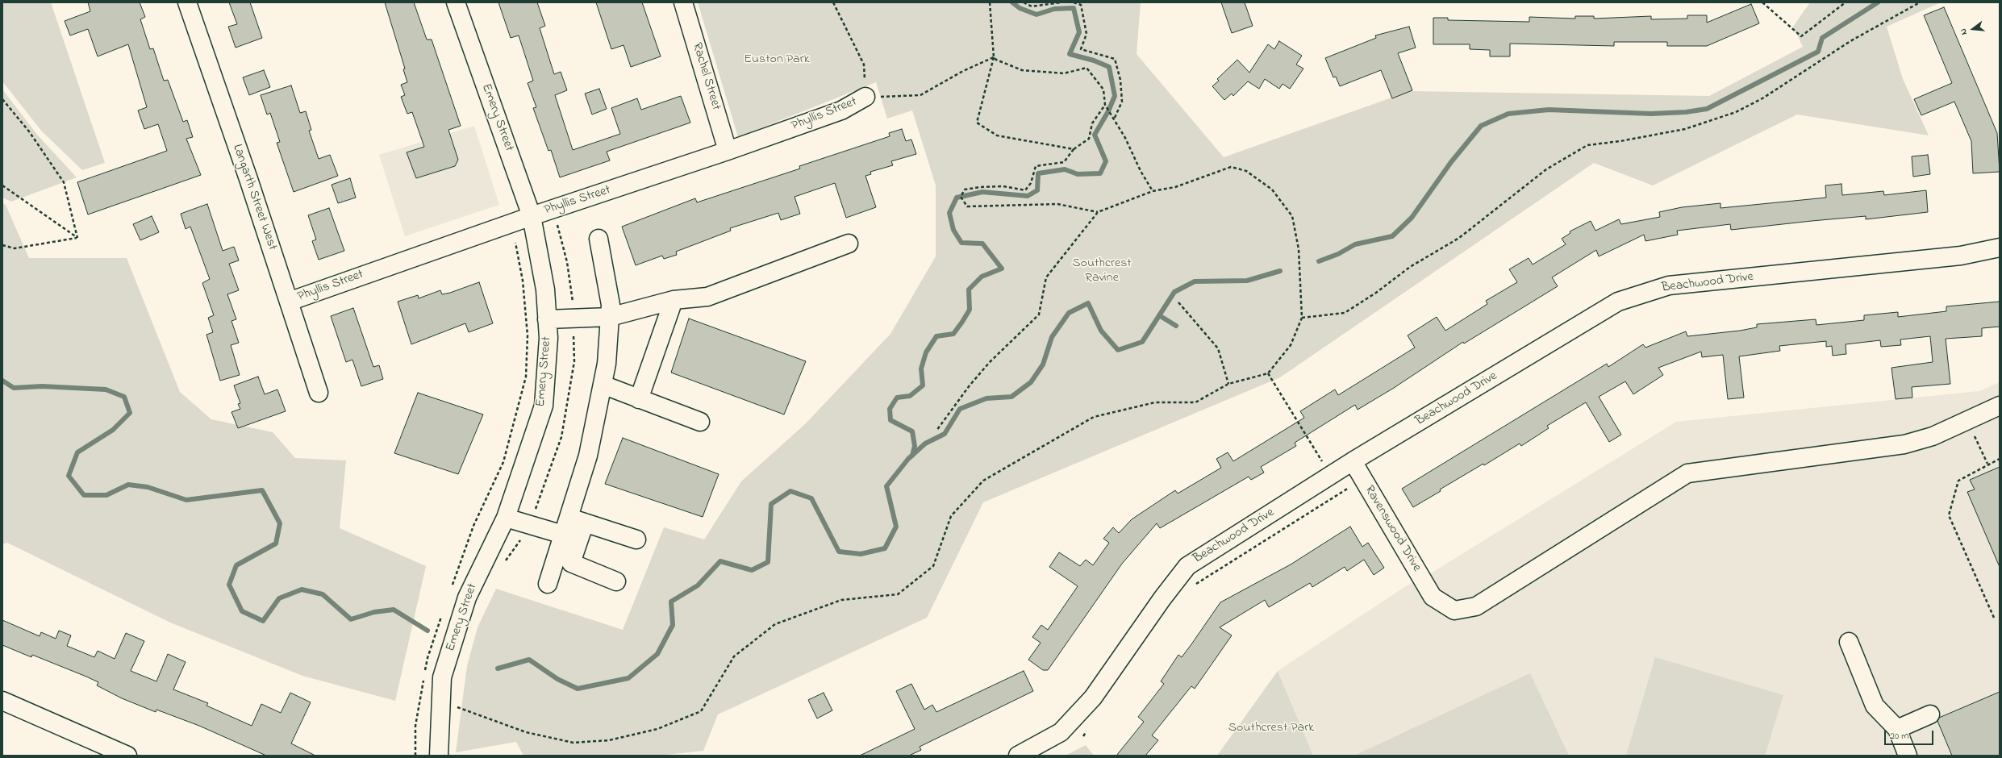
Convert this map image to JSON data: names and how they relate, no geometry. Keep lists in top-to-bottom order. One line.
{"streets":{"street":["Rachel Street","Phyllis Street","Emery Street","Langarth Street West","Beachwood Drive","Ravenswood Drive"]},"crossings":[["Rachel Street","Phyllis Street"],["Phyllis Street","Emery Street"],["Phyllis Street","Langarth Street West"],["Beachwood Drive","Ravenswood Drive"]],"parks":["Euston Park","Southcrest Ravine","Southcrest Park"],"scale_bar":"20 m","north":"left"}
